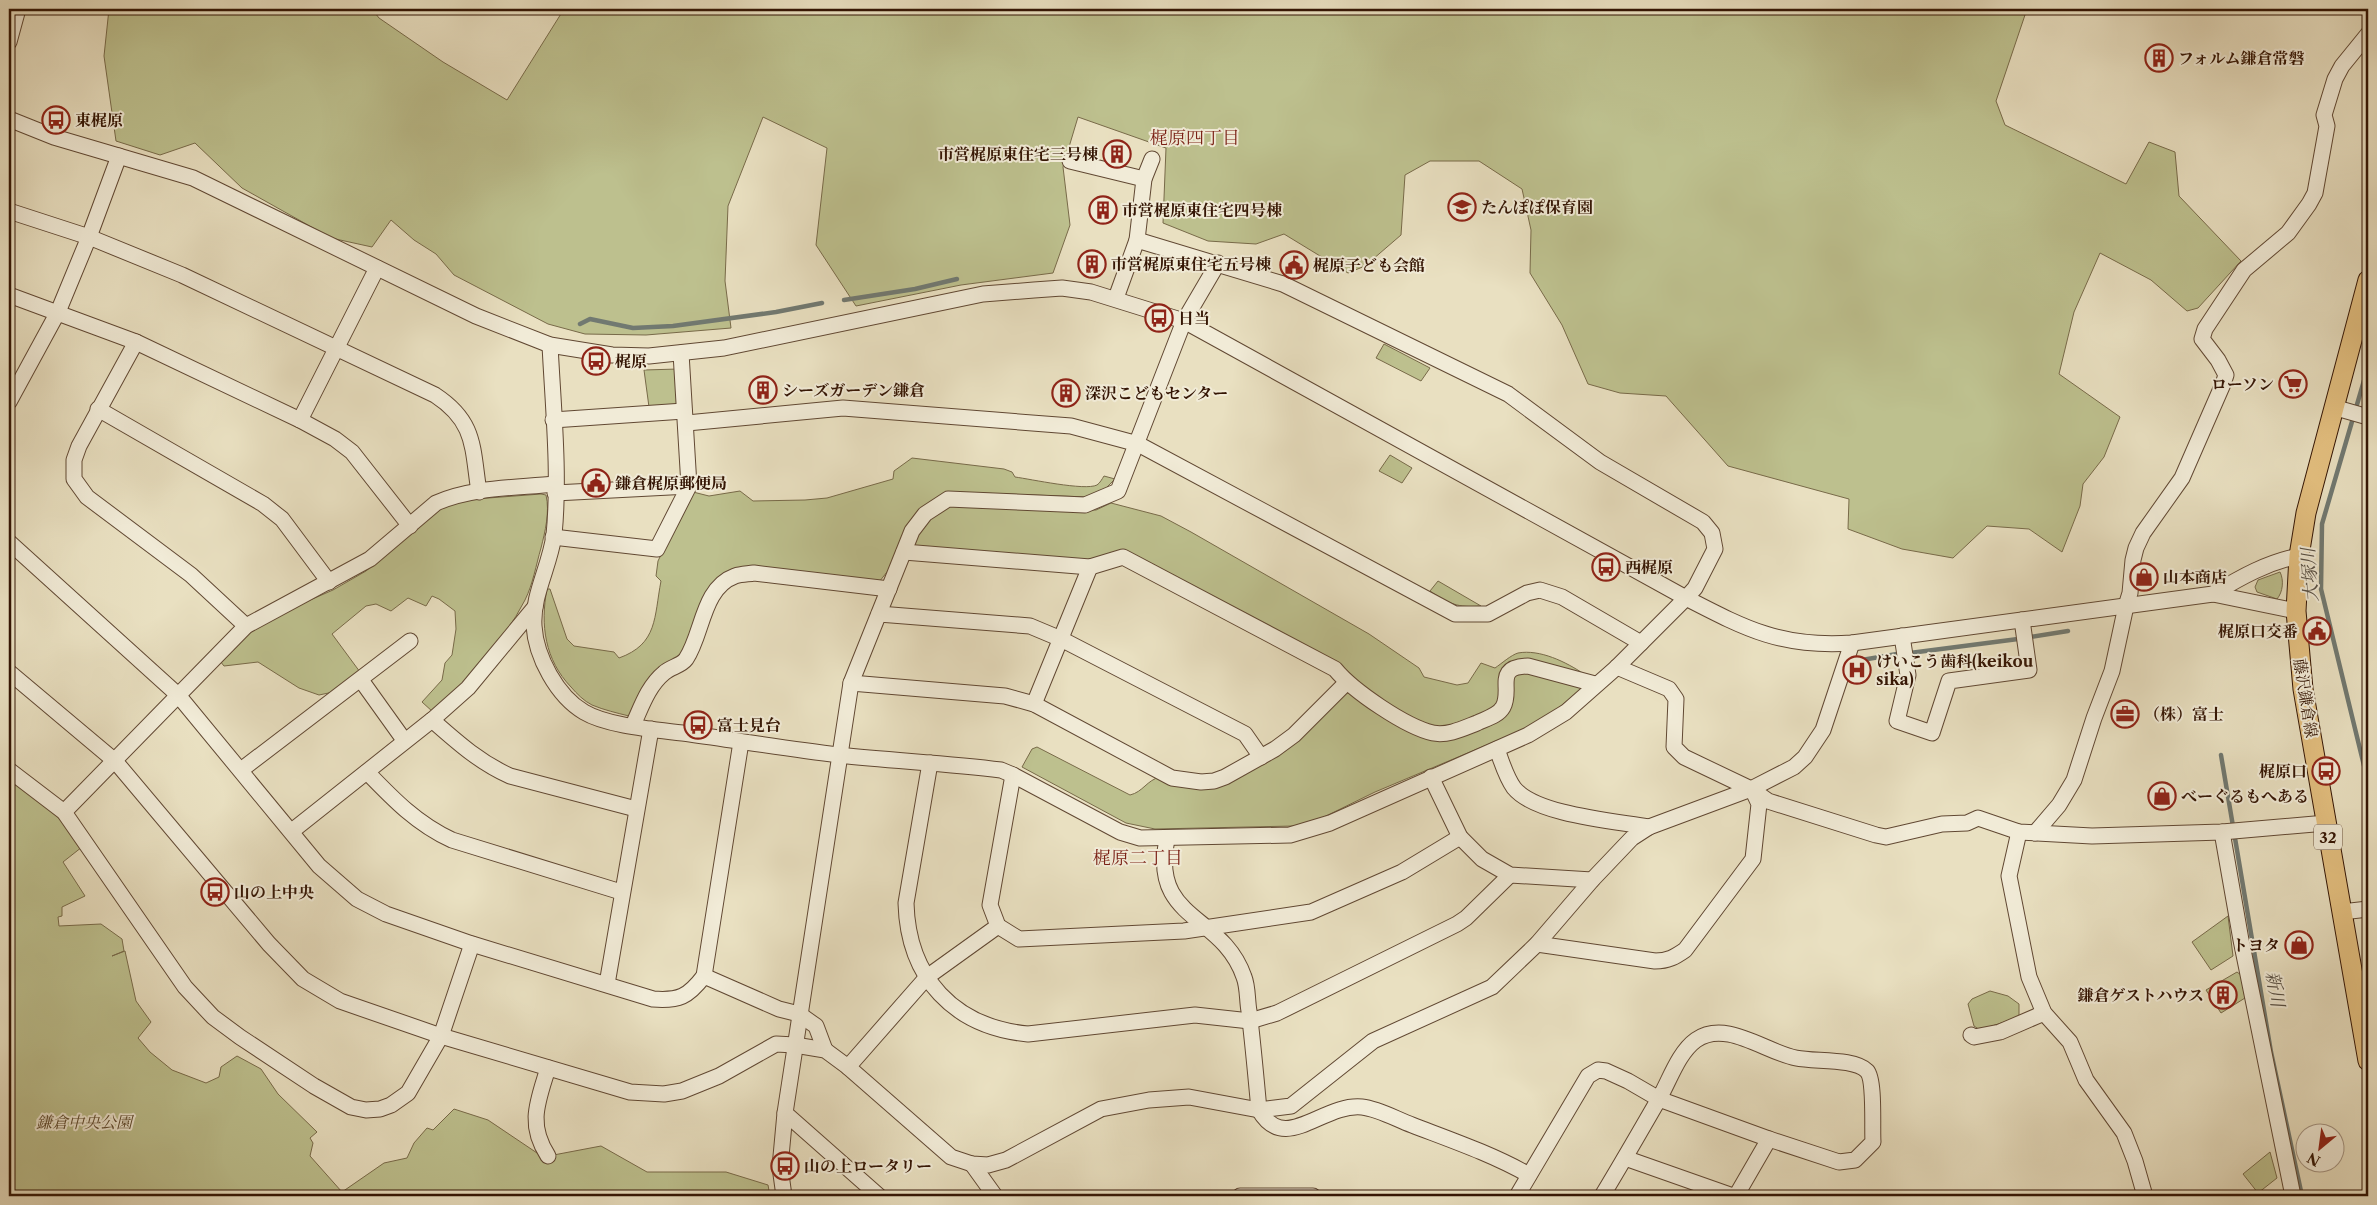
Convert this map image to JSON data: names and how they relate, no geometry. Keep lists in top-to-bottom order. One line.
{"streets":{"main road":["藤沢鎌倉線","32"]},"districts":["梶原四丁目","梶原二丁目"],"water":["大塚川","新川"],"parks":["鎌倉中央公園"],"places":{"building":["フォルム鎌倉常磐","市営梶原東住宅三号棟","市営梶原東住宅四号棟","市営梶原東住宅五号棟","シーズガーデン鎌倉","深沢こどもセンター","鎌倉ゲストハウス"],"bus stop":["東梶原","日当","梶原","西梶原","富士見台","梶原口","山の上中央","山の上ロータリー"],"school or university":["たんぽぽ保育園"],"public building":["梶原子ども会館","鎌倉梶原郵便局","梶原口交番"],"supermarket":["ローソン"],"shop":["山本商店","べーぐるもへある","トヨタ"],"hospital":["けいこう歯科(keikou sika)"],"office":["（株）富士"]},"north":"bottom left"}
